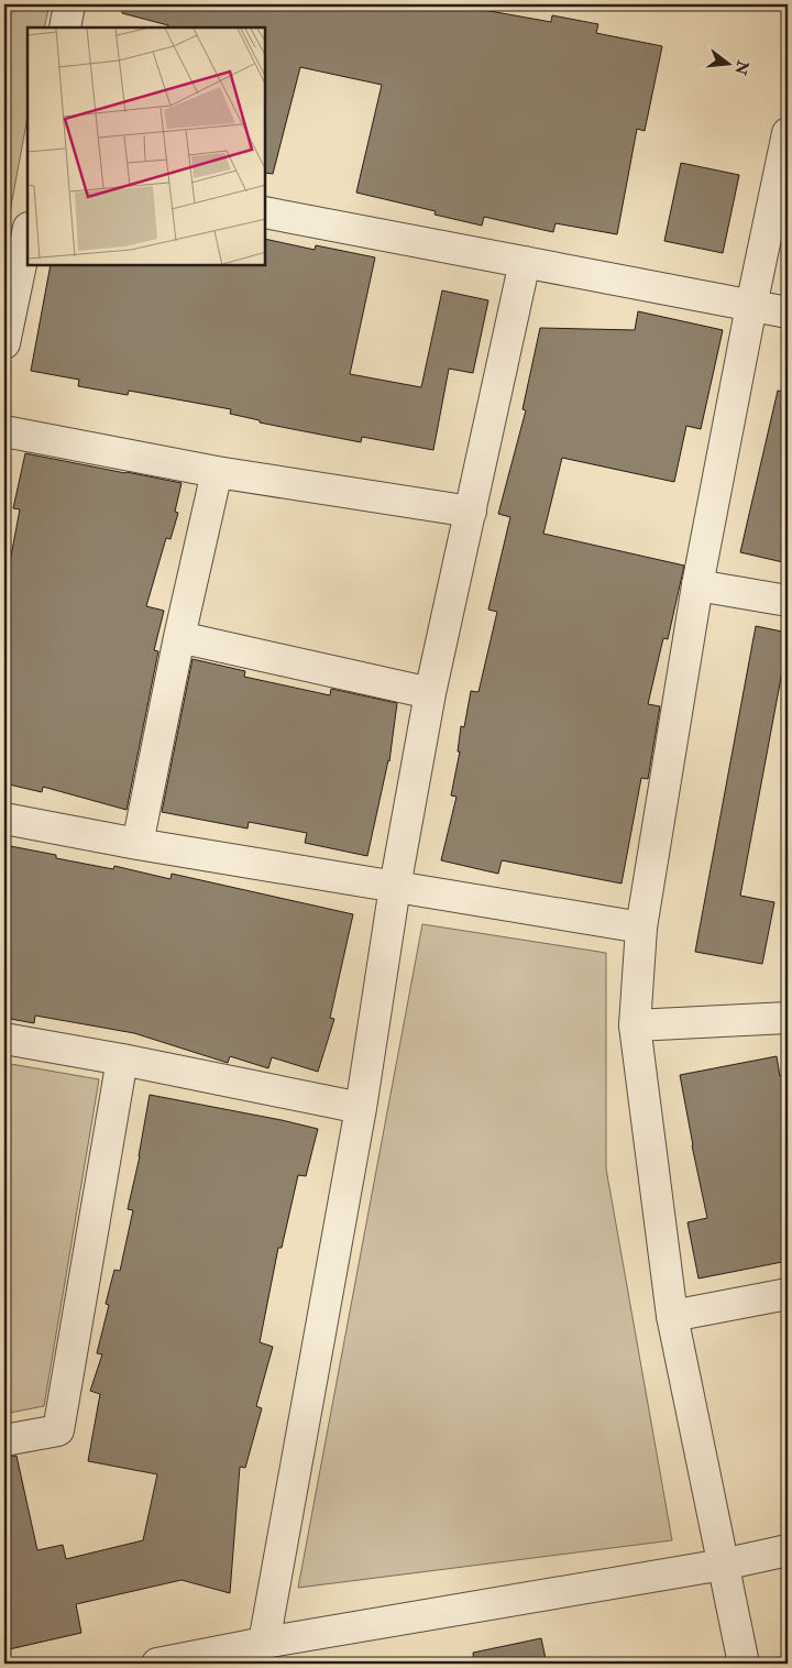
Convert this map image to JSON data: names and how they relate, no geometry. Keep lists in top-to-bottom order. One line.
{"north":"right"}
